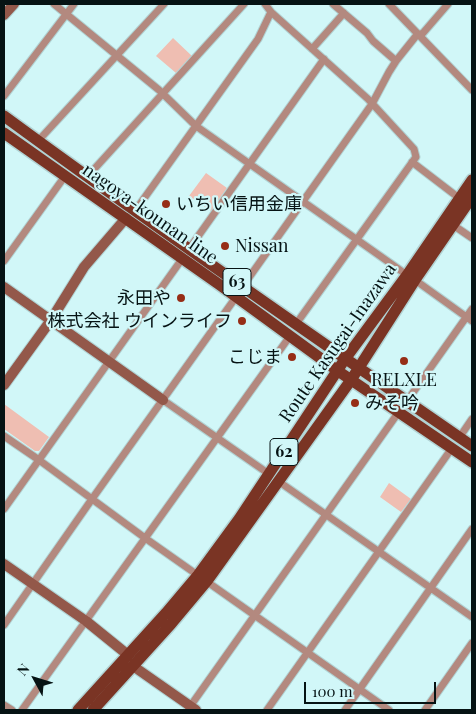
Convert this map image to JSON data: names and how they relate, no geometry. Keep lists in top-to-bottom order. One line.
{"streets":{"main road":["nagoya-kounan line","63","Route Kasugai-Inazawa","62"]},"crossings":[["nagoya-kounan line","Route Kasugai-Inazawa"]],"places":["いちい信用金庫","Nissan","永田や","株式会社 ウインライフ","こじま","RELXLE","みそ吟"],"scale_bar":"100 m","north":"top left"}
